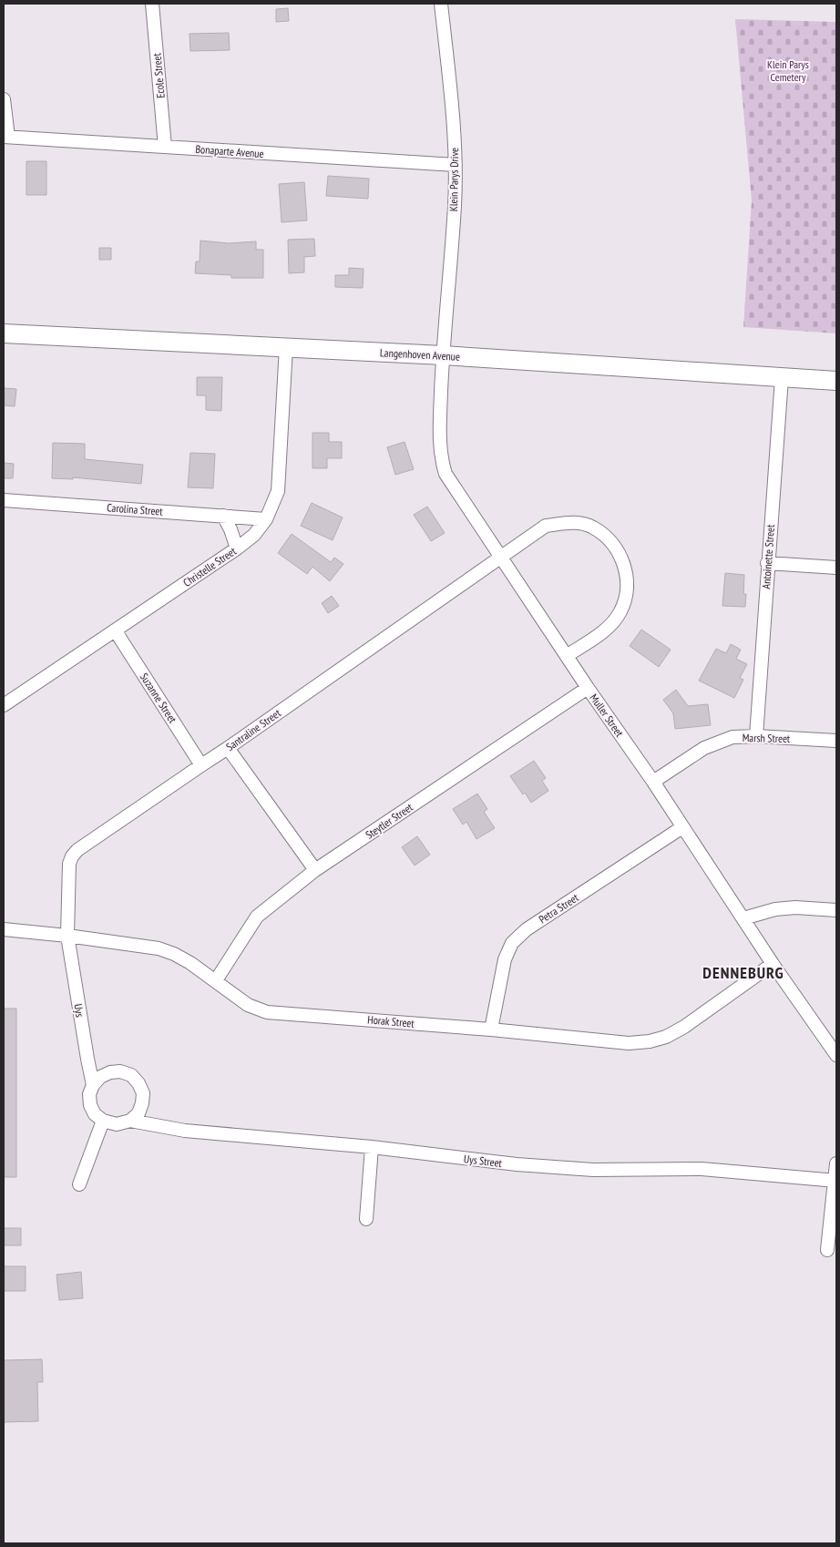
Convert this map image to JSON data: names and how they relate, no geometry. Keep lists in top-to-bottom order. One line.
{"streets":{"street":["Ecole Street","Bonaparte Avenue","Klein Parys Drive","Langenhoven Avenue","Carolina Street","Antoinette Street","Christelle Street","Suzanne Street","Muller Street","Santraline Street","Marsh Street","Steytler Street","Petra Street","Uys","Horak Street","Uys Street"]},"crossings":[["Ecole Street","Bonaparte Avenue"],["Bonaparte Avenue","Klein Parys Drive"],["Klein Parys Drive","Langenhoven Avenue"],["Klein Parys Drive","Muller Street"],["Langenhoven Avenue","Antoinette Street"],["Langenhoven Avenue","Christelle Street"],["Langenhoven Avenue","Muller Street"],["Carolina Street","Christelle Street"],["Antoinette Street","Marsh Street"],["Christelle Street","Suzanne Street"],["Suzanne Street","Santraline Street"],["Muller Street","Santraline Street"],["Muller Street","Marsh Street"],["Muller Street","Steytler Street"],["Muller Street","Petra Street"],["Muller Street","Horak Street"],["Santraline Street","Uys"],["Santraline Street","Horak Street"],["Steytler Street","Horak Street"],["Petra Street","Horak Street"],["Uys","Horak Street"],["Uys","Uys Street"]],"districts":["DENNEBURG"],"parks":["Klein Parys Cemetery"]}
